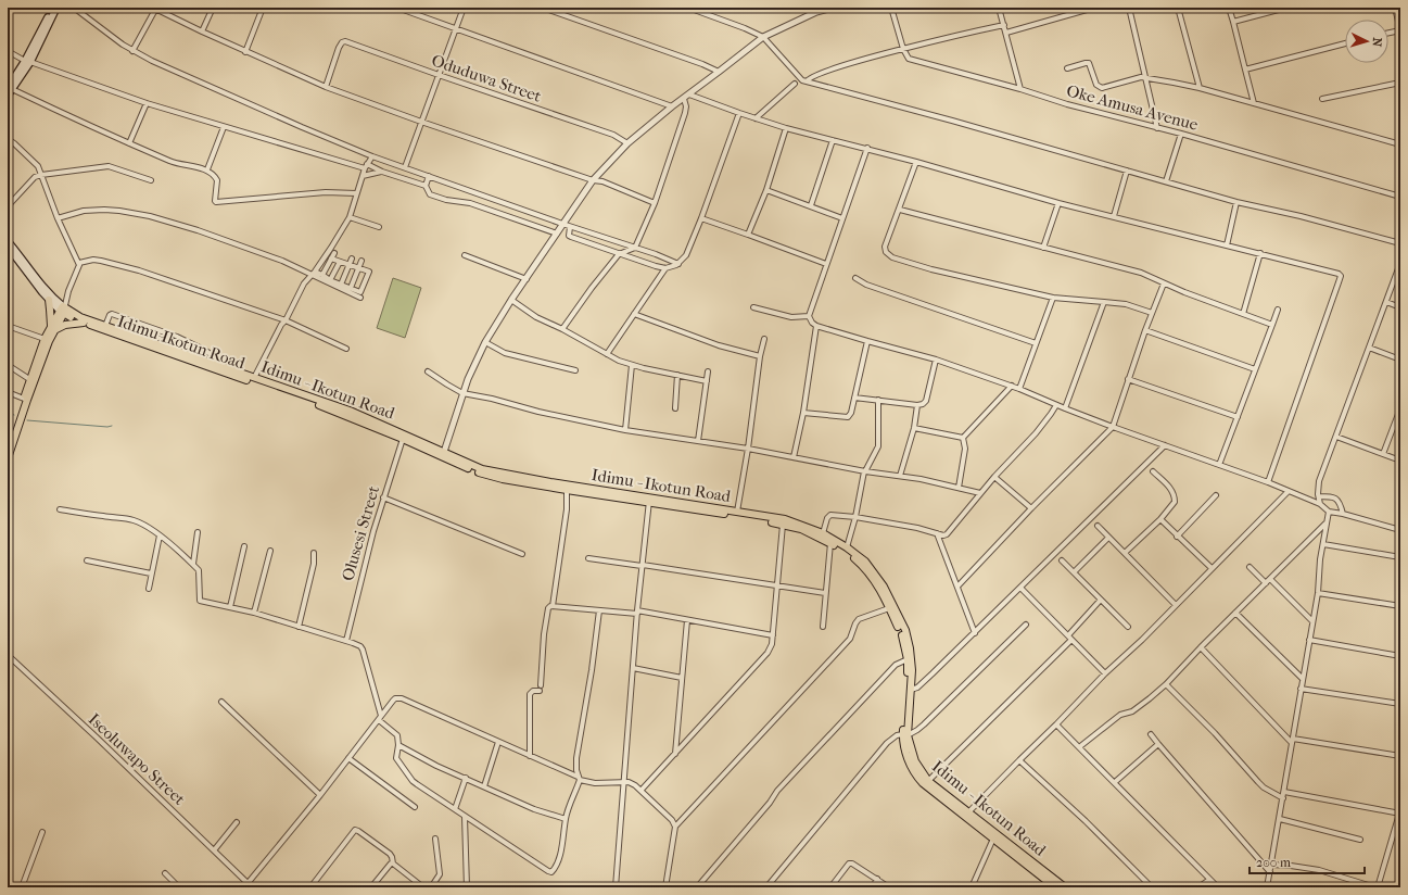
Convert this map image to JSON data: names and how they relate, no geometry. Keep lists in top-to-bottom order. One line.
{"streets":{"main road":["Idimu-Ikotun Road","Idimu - Ikotun Road"],"street":["Oduduwa Street","Oke Amusa Avenue","Olusesi Street","Iseoluwapo Street"]},"crossings":[["Idimu-Ikotun Road","Idimu - Ikotun Road"],["Idimu-Ikotun Road","Olusesi Street"],["Idimu - Ikotun Road","Olusesi Street"]],"scale_bar":"200 m","north":"right"}
